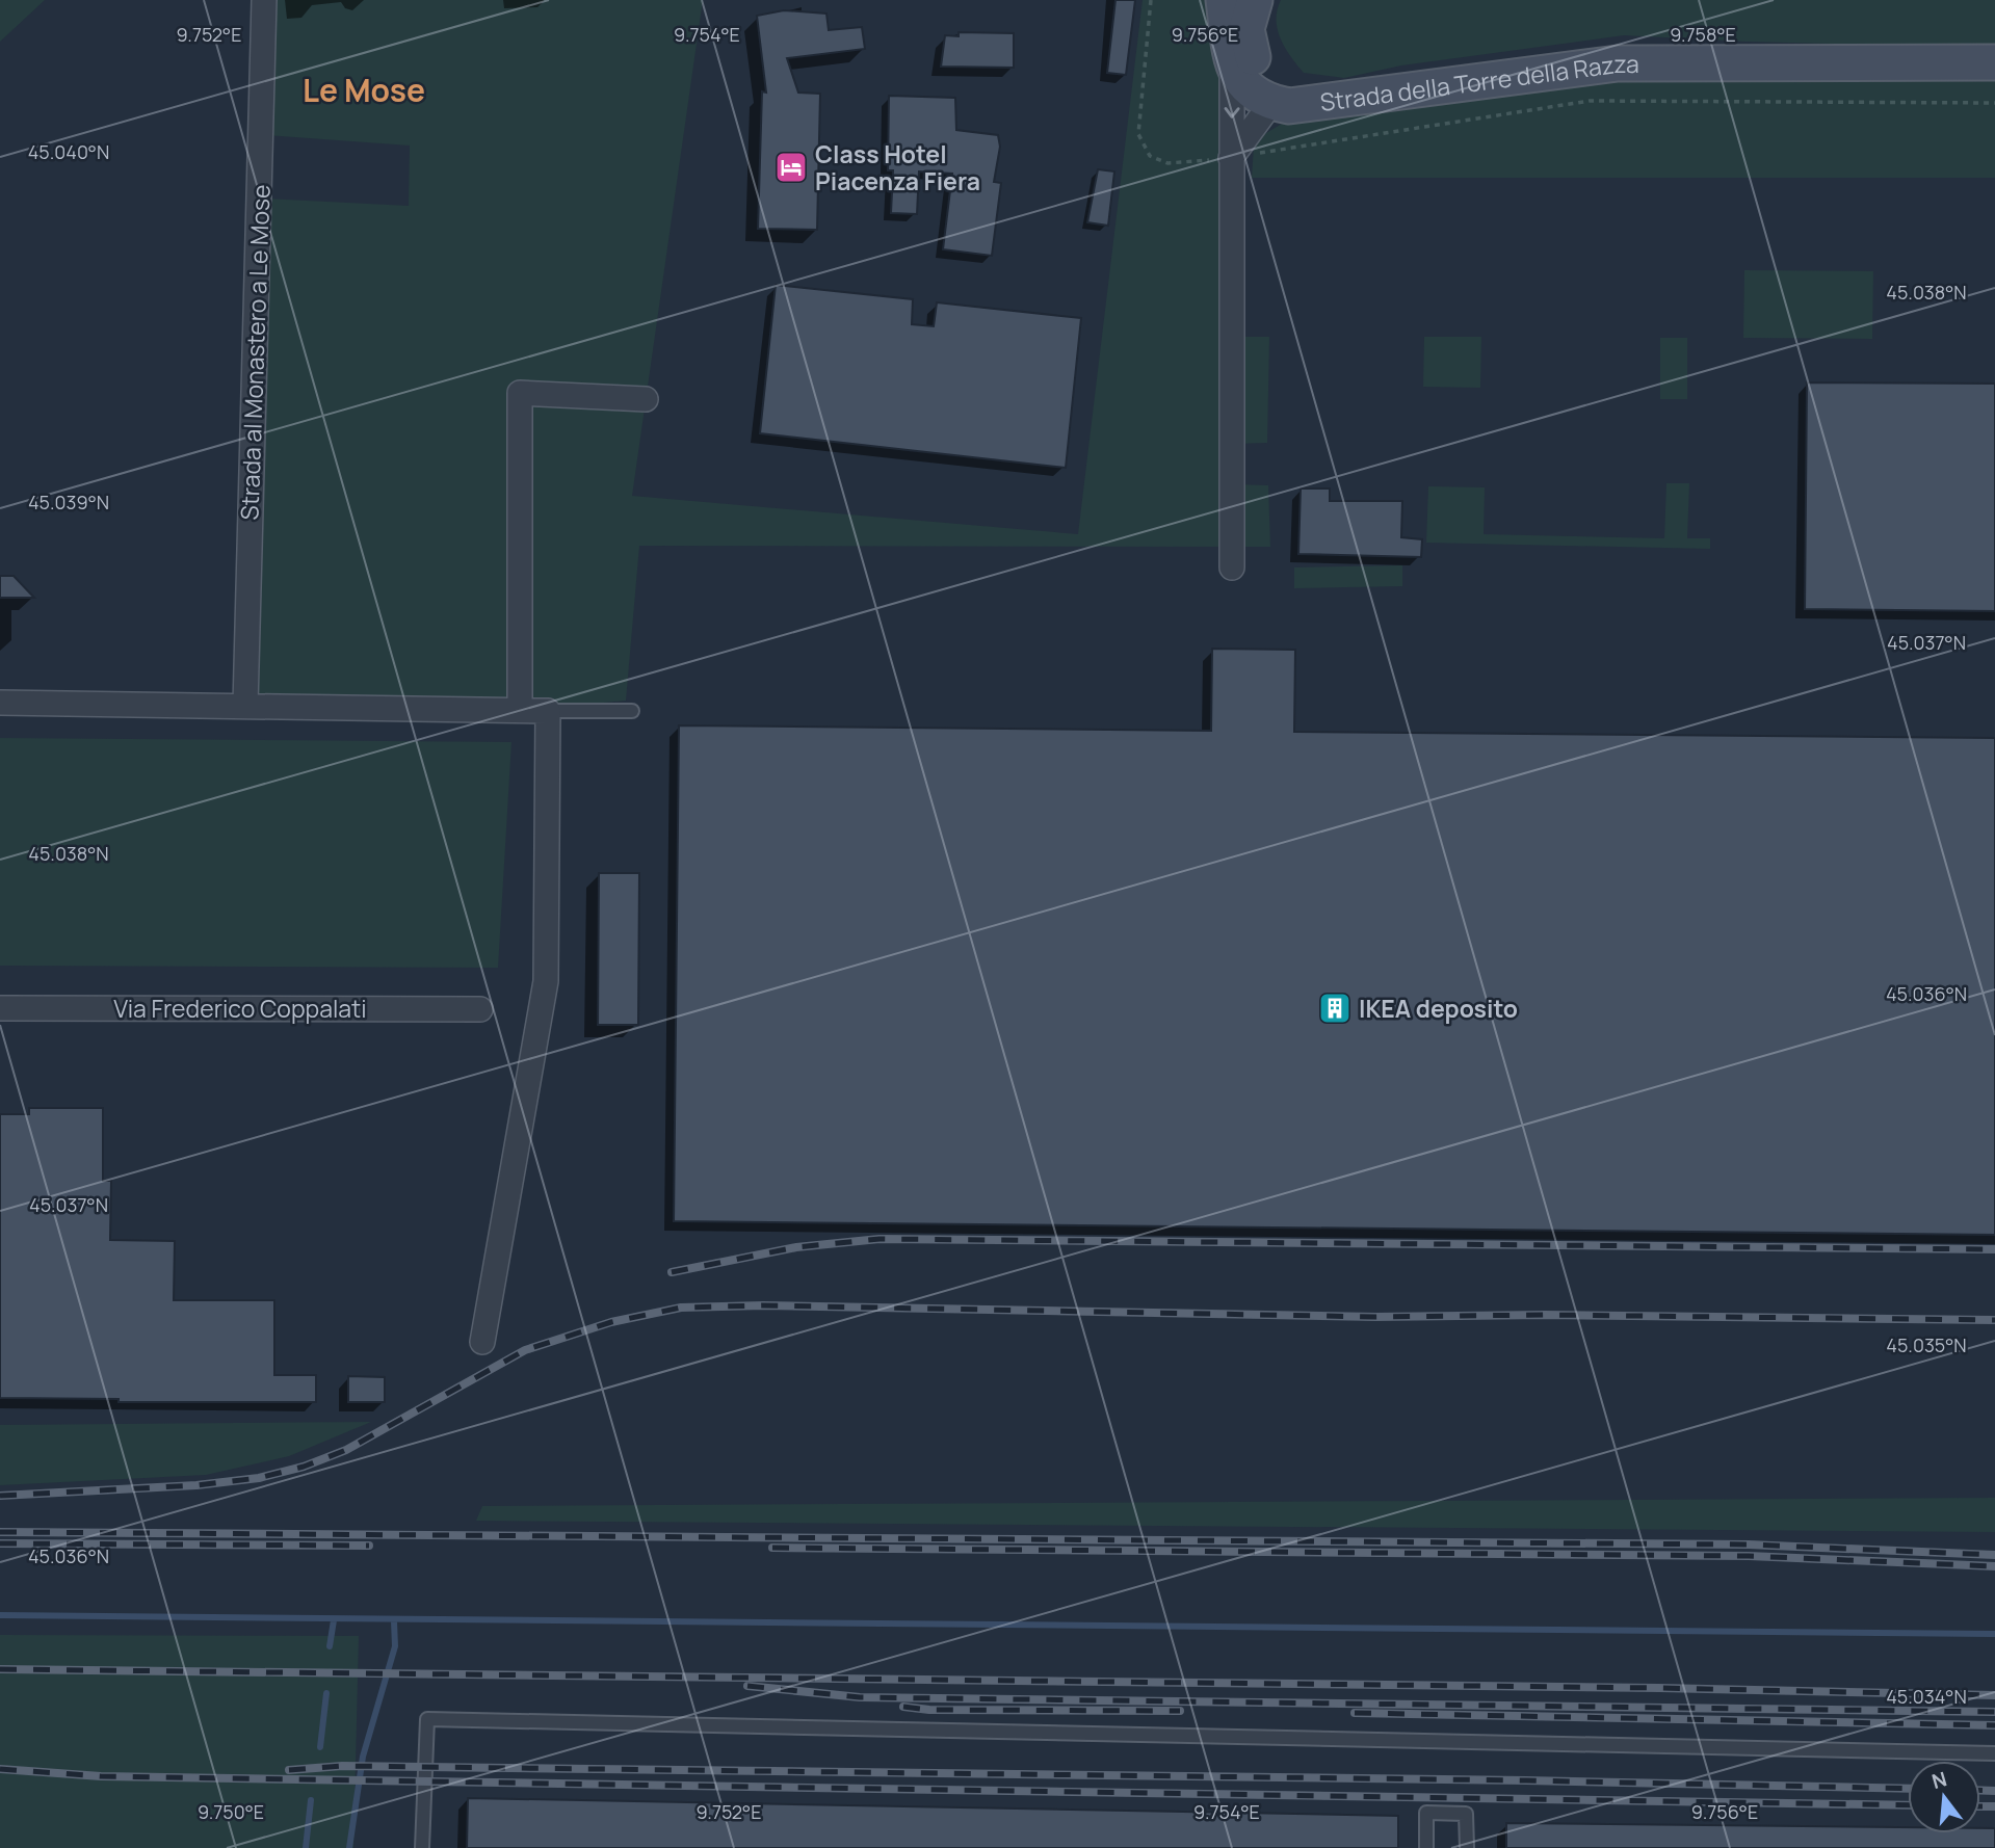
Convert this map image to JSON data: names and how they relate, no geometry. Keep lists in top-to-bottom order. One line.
{"streets":{"street":["Strada della Torre della Razza","Strada al Monastero a Le Mose","Via Frederico Coppalati"]},"districts":["Le Mose"],"places":{"hotel":["Class Hotel Piacenza Fiera"],"building":["IKEA deposito"]},"north":"top","coordinates":["9.752°E","9.754°E","9.756°E","9.758°E","45.040°N","45.038°N","45.039°N","45.037°N","45.036°N","45.035°N","45.034°N","9.750°E"]}
